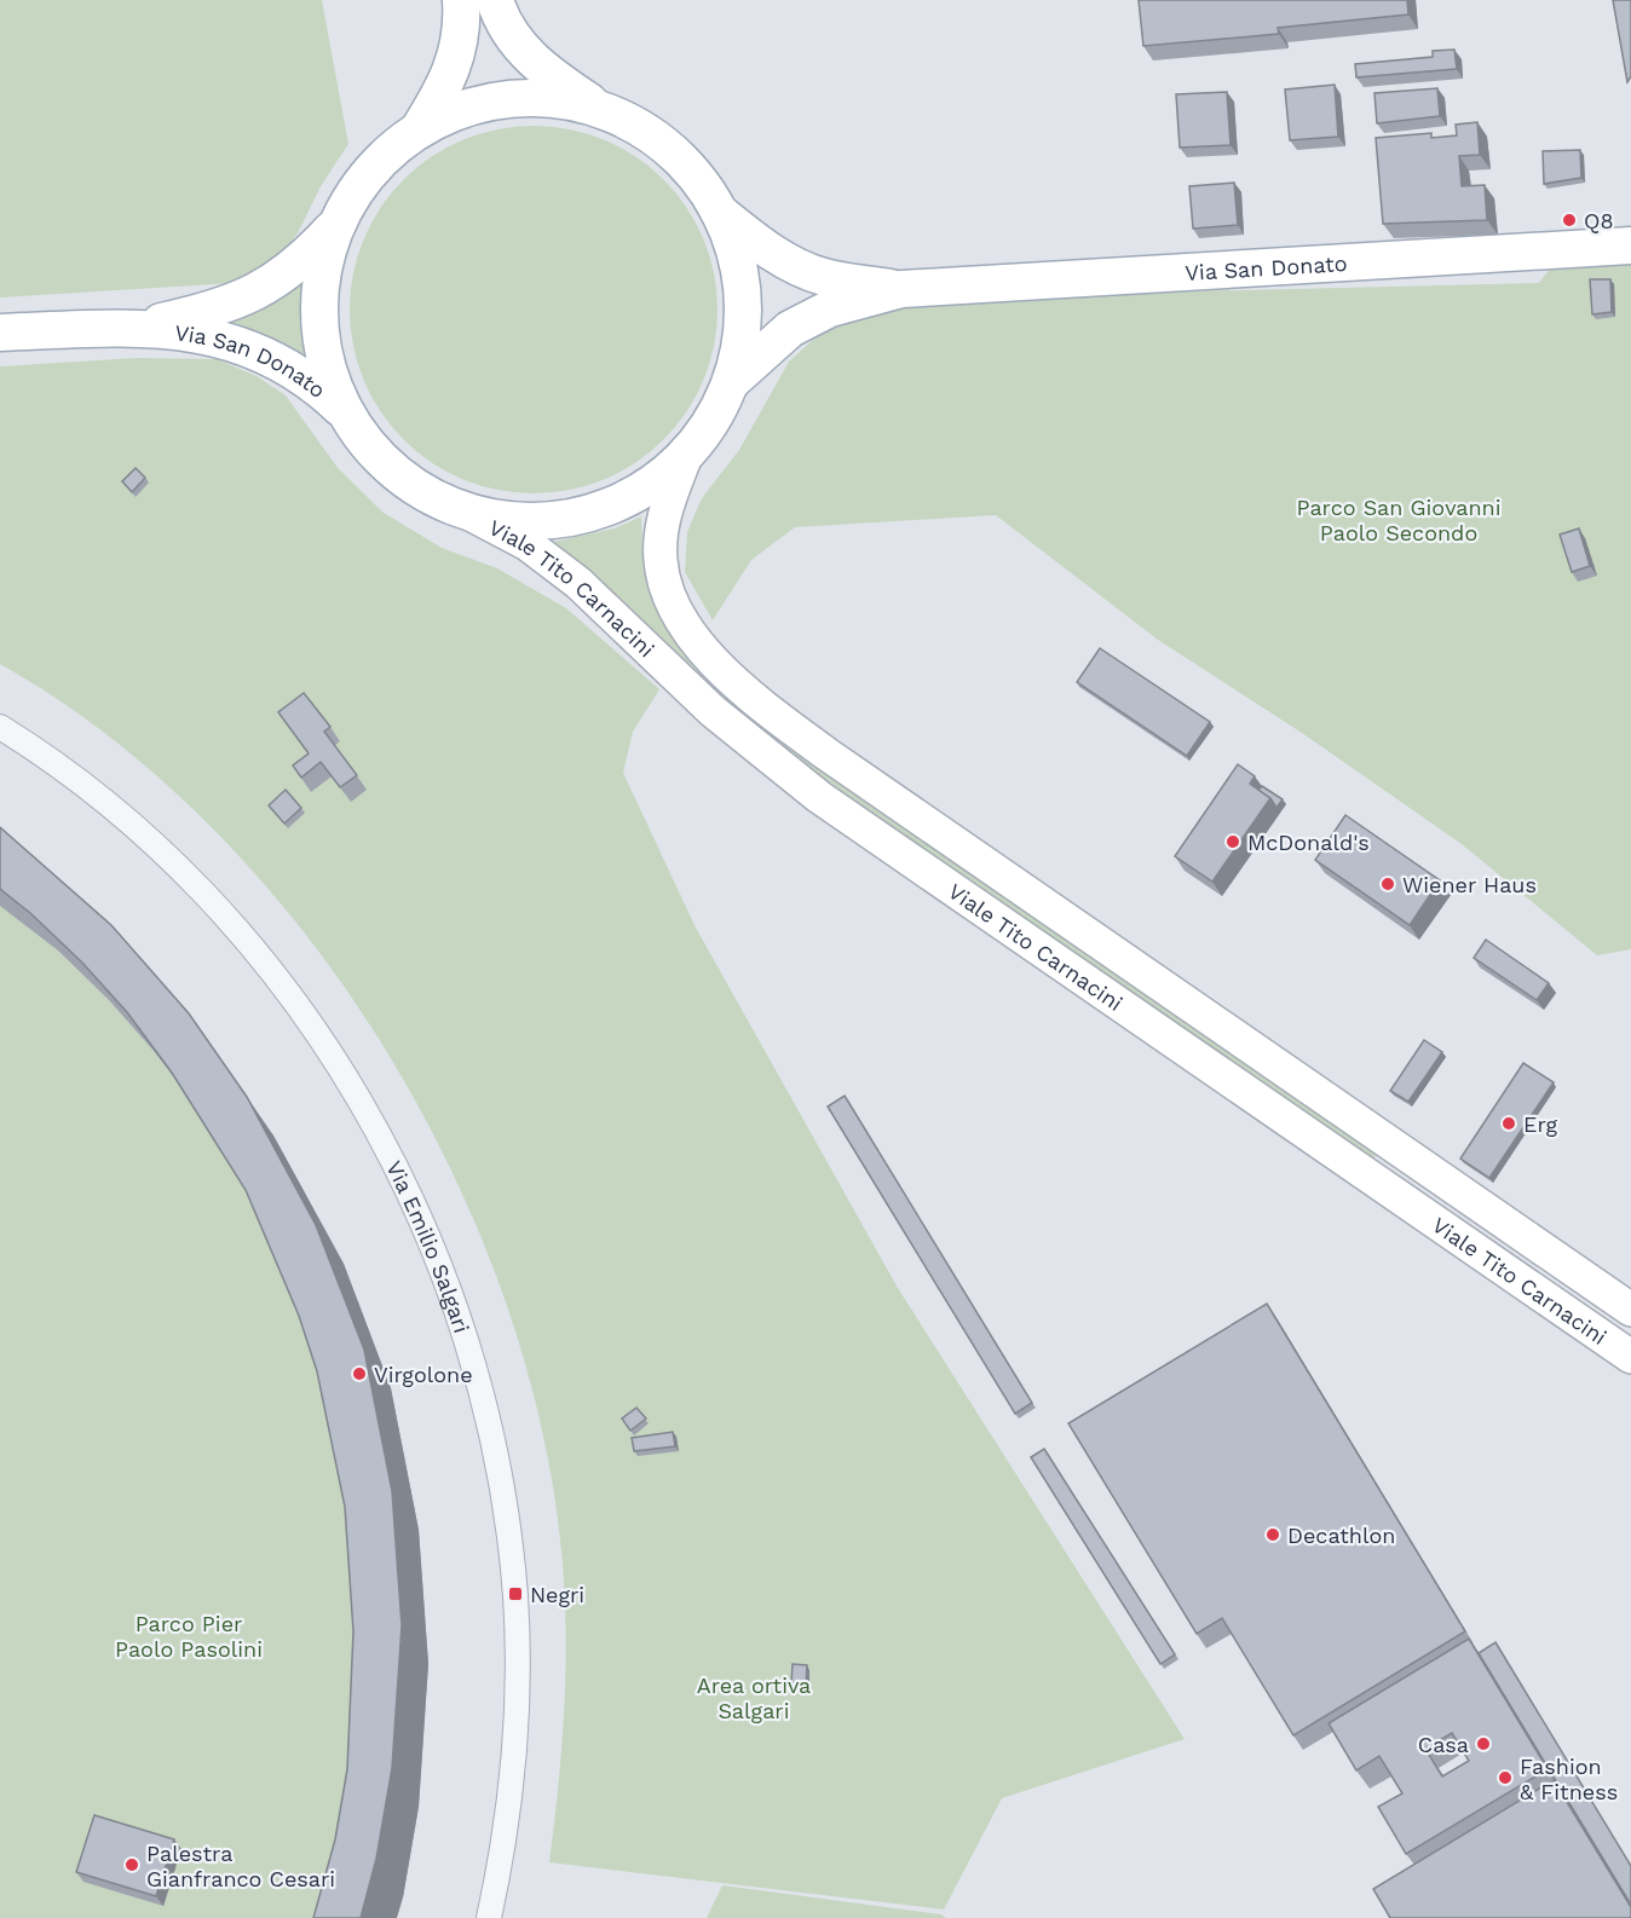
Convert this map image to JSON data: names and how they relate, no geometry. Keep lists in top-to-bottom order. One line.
{"streets":{"main road":["Via San Donato","Viale Tito Carnacini"],"street":["Via Emilio Salgari"]},"parks":["Parco San Giovanni Paolo Secondo","Parco Pier Paolo Pasolini","Area ortiva Salgari"],"places":{"other":["Q8","McDonald's","Wiener Haus","Erg","Virgolone","Decathlon","Casa","Fashion & Fitness","Palestra Gianfranco Cesari"],"transit":["Negri"]}}
